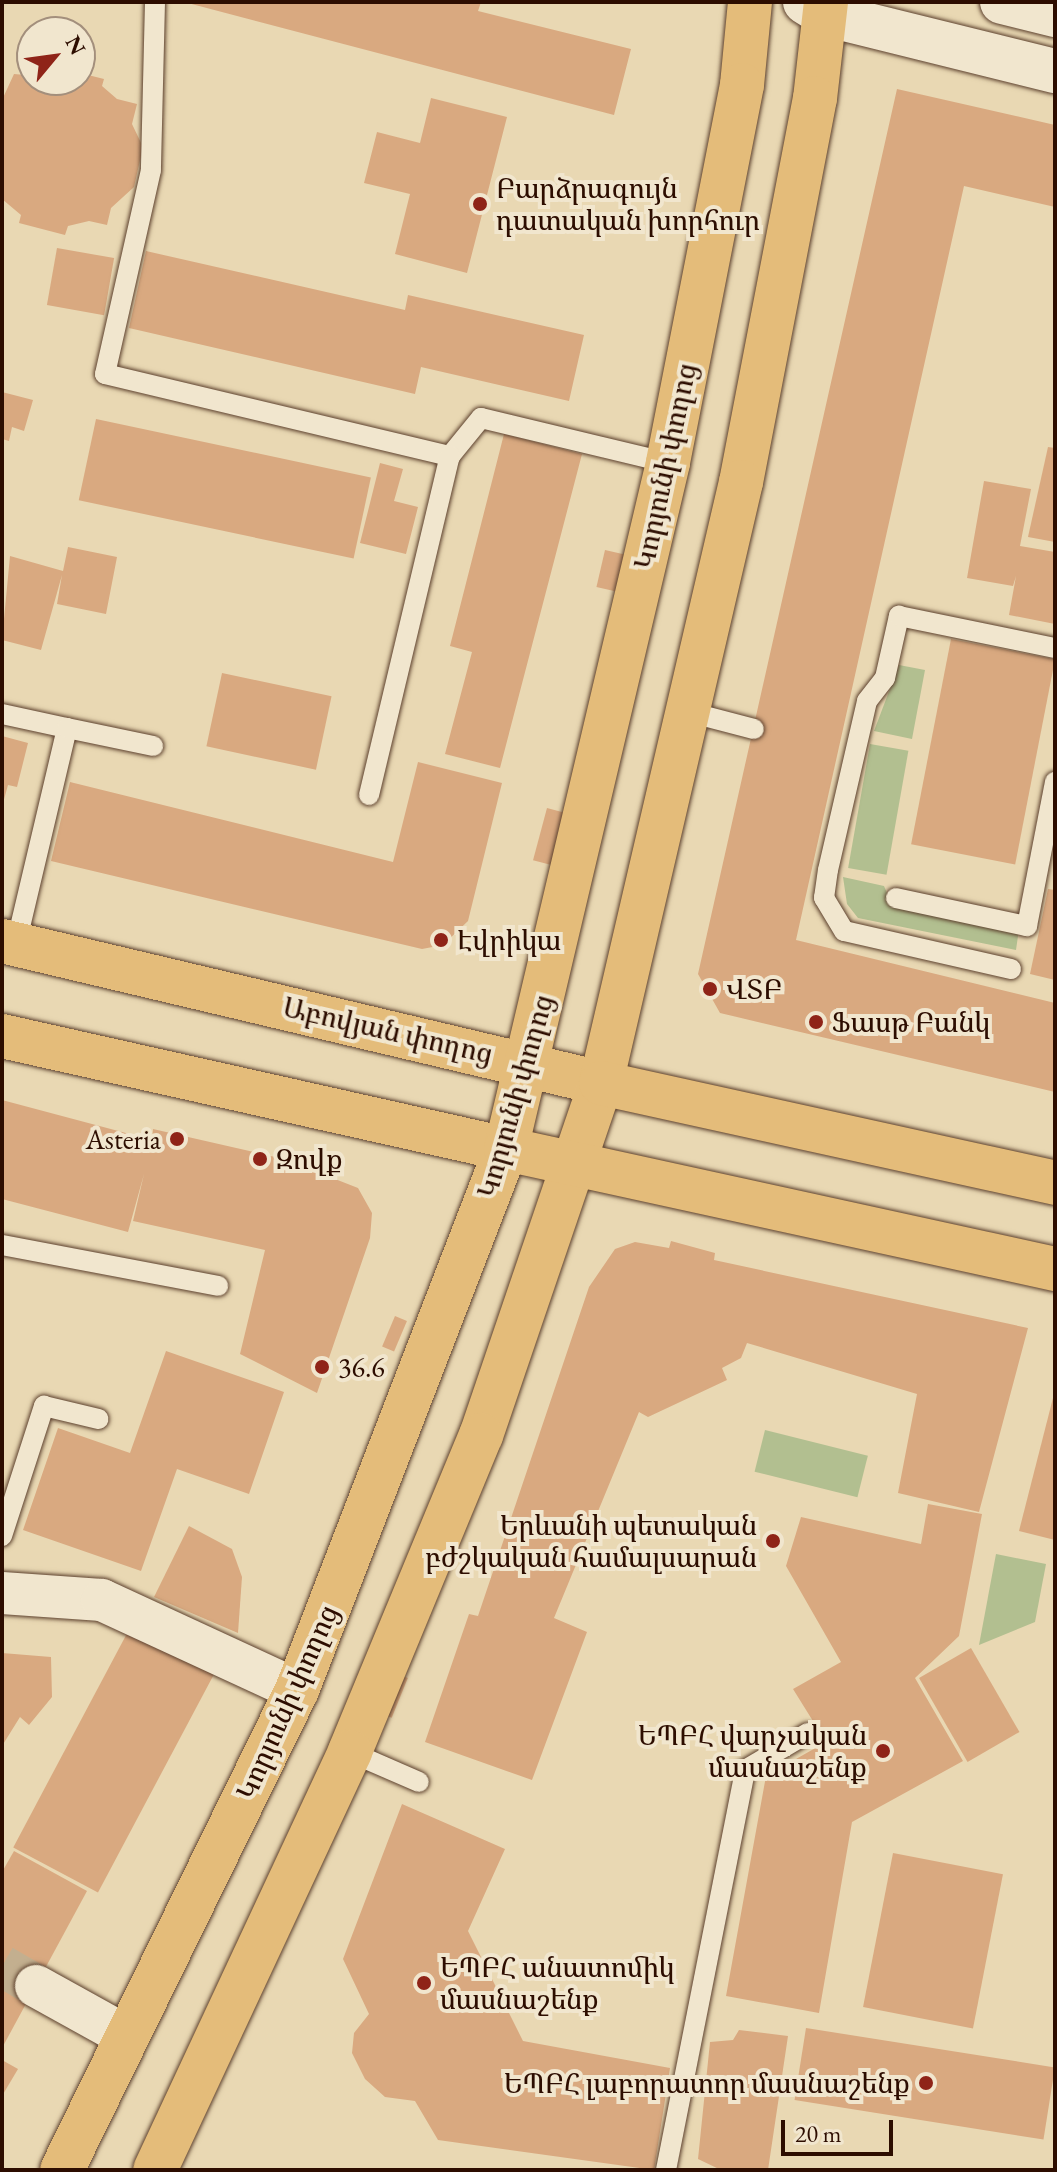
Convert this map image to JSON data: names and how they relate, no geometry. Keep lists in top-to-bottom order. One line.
{"streets":{"main road":["Կորյունի փողոց","Աբովյան փողոց"]},"crossings":[["Կորյունի փողոց","Աբովյան փողոց"]],"places":["Բարձրագույն դատական խորհուր","Էվրիկա","ՎՏԲ","Ֆասթ Բանկ","Asteria","Զովք","36.6","Երևանի պետական բժշկական համալսարան","ԵՊԲՀ վարչական մասնաշենք","ԵՊԲՀ անատոմիկ մասնաշենք","ԵՊԲՀ լաբորատոր մասնաշենք"],"scale_bar":"20 m","north":"top right"}
